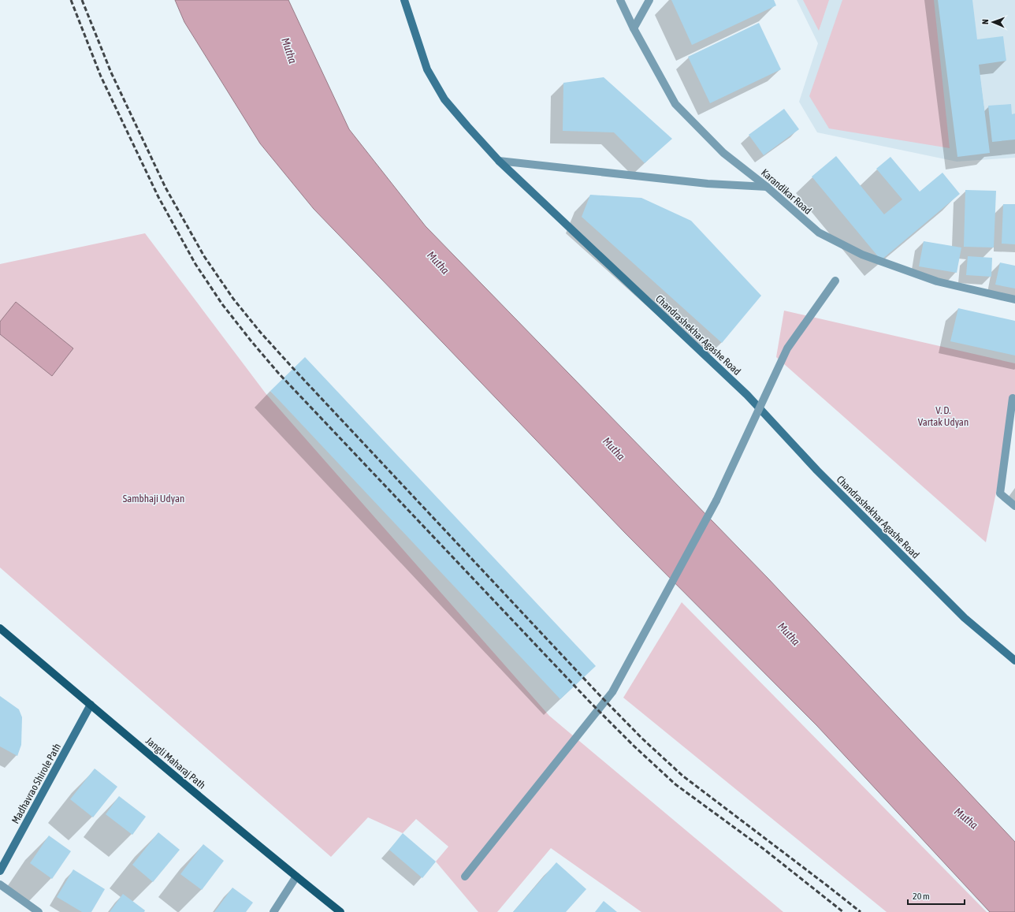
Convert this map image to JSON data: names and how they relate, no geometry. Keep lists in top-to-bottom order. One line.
{"streets":{"main road":["Jangli Maharaj Path"],"street":["Karandikar Road","Chandrashekhar Agashe Road","Madhavrao Shirole Path"]},"crossings":[["Jangli Maharaj Path","Madhavrao Shirole Path"]],"water":["Mutha"],"parks":["V. D. Vartak Udyan","Sambhaji Udyan"],"scale_bar":"20 m","north":"left"}
